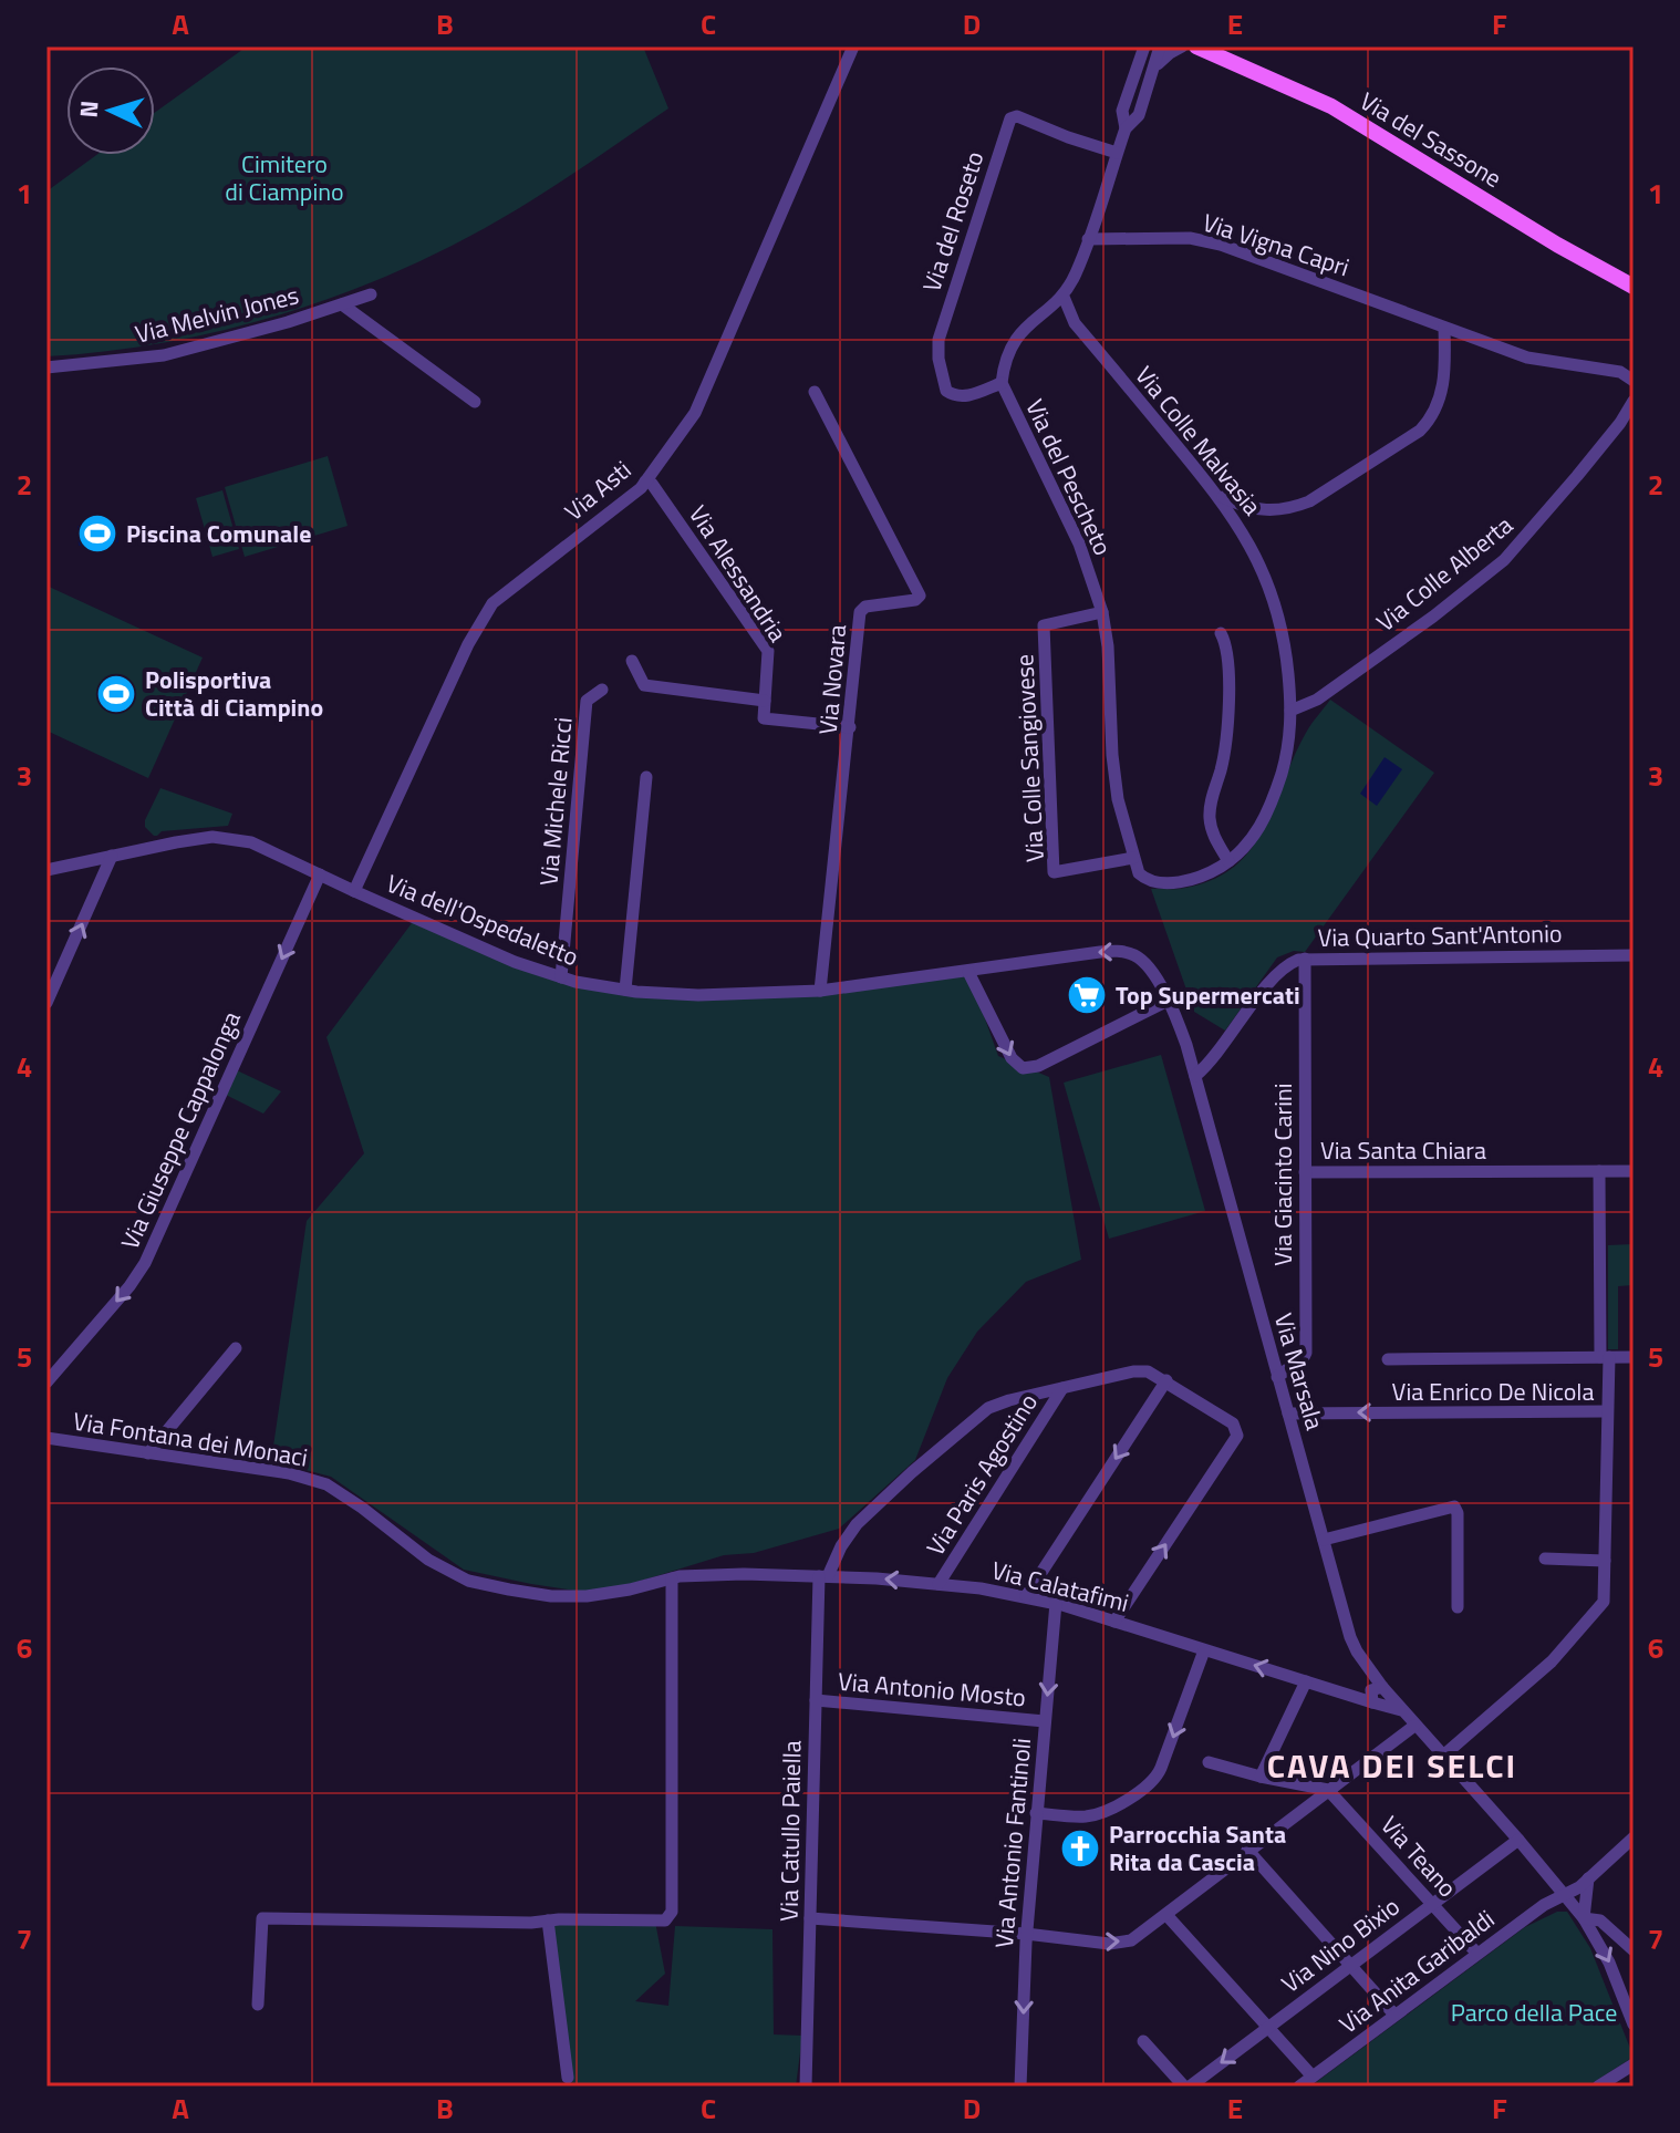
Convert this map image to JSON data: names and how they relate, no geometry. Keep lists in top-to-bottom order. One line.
{"streets":{"main road":["Via del Sassone"],"street":["Via del Roseto","Via Vigna Capri","Via Melvin Jones","Via Colle Malvasia","Via del Pescheto","Via Asti","Via Alessandria","Via Colle Alberta","Via Novara","Via Colle Sangiovese","Via Michele Ricci","Via dell'Ospedaletto","Via Quarto Sant'Antonio","Via Giuseppe Cappalonga","Via Santa Chiara","Via Giacinto Carini","Via Marsala","Via Enrico De Nicola","Via Fontana dei Monaci","Via Paris Agostino","Via Calatafimi","Via Antonio Mosto","Via Catullo Paiella","Via Antonio Fantinoli","Via Teano","Via Nino Bixio","Via Anita Garibaldi"]},"crossings":[["Via del Roseto","Via del Pescheto"],["Via Colle Malvasia","Via del Pescheto"],["Via Colle Malvasia","Via Colle Alberta"],["Via Colle Malvasia","Via Colle Sangiovese"],["Via del Pescheto","Via Colle Sangiovese"],["Via Asti","Via Alessandria"],["Via Asti","Via dell'Ospedaletto"],["Via Novara","Via dell'Ospedaletto"],["Via Michele Ricci","Via dell'Ospedaletto"],["Via dell'Ospedaletto","Via Quarto Sant'Antonio"],["Via dell'Ospedaletto","Via Giuseppe Cappalonga"],["Via dell'Ospedaletto","Via Marsala"],["Via Quarto Sant'Antonio","Via Giacinto Carini"],["Via Quarto Sant'Antonio","Via Marsala"],["Via Santa Chiara","Via Giacinto Carini"],["Via Giacinto Carini","Via Marsala"],["Via Marsala","Via Enrico De Nicola"],["Via Marsala","Via Calatafimi"],["Via Fontana dei Monaci","Via Calatafimi"],["Via Paris Agostino","Via Calatafimi"],["Via Paris Agostino","Via Catullo Paiella"],["Via Calatafimi","Via Catullo Paiella"],["Via Calatafimi","Via Antonio Fantinoli"],["Via Antonio Mosto","Via Catullo Paiella"],["Via Antonio Mosto","Via Antonio Fantinoli"],["Via Teano","Via Nino Bixio"],["Via Teano","Via Anita Garibaldi"]],"one_way":["Via Giuseppe Cappalonga","Via Antonio Fantinoli"],"districts":["CAVA DEI SELCI"],"parks":["Cimitero di Ciampino","Parco della Pace"],"places":{"sports":["Piscina Comunale","Polisportiva Città di Ciampino"],"supermarket":["Top Supermercati"],"church":["Parrocchia Santa Rita da Cascia"]},"north":"left","grid":{"columns":["A","B","C","D","E","F"],"rows":["1","2","3","4","5","6","7"]}}
